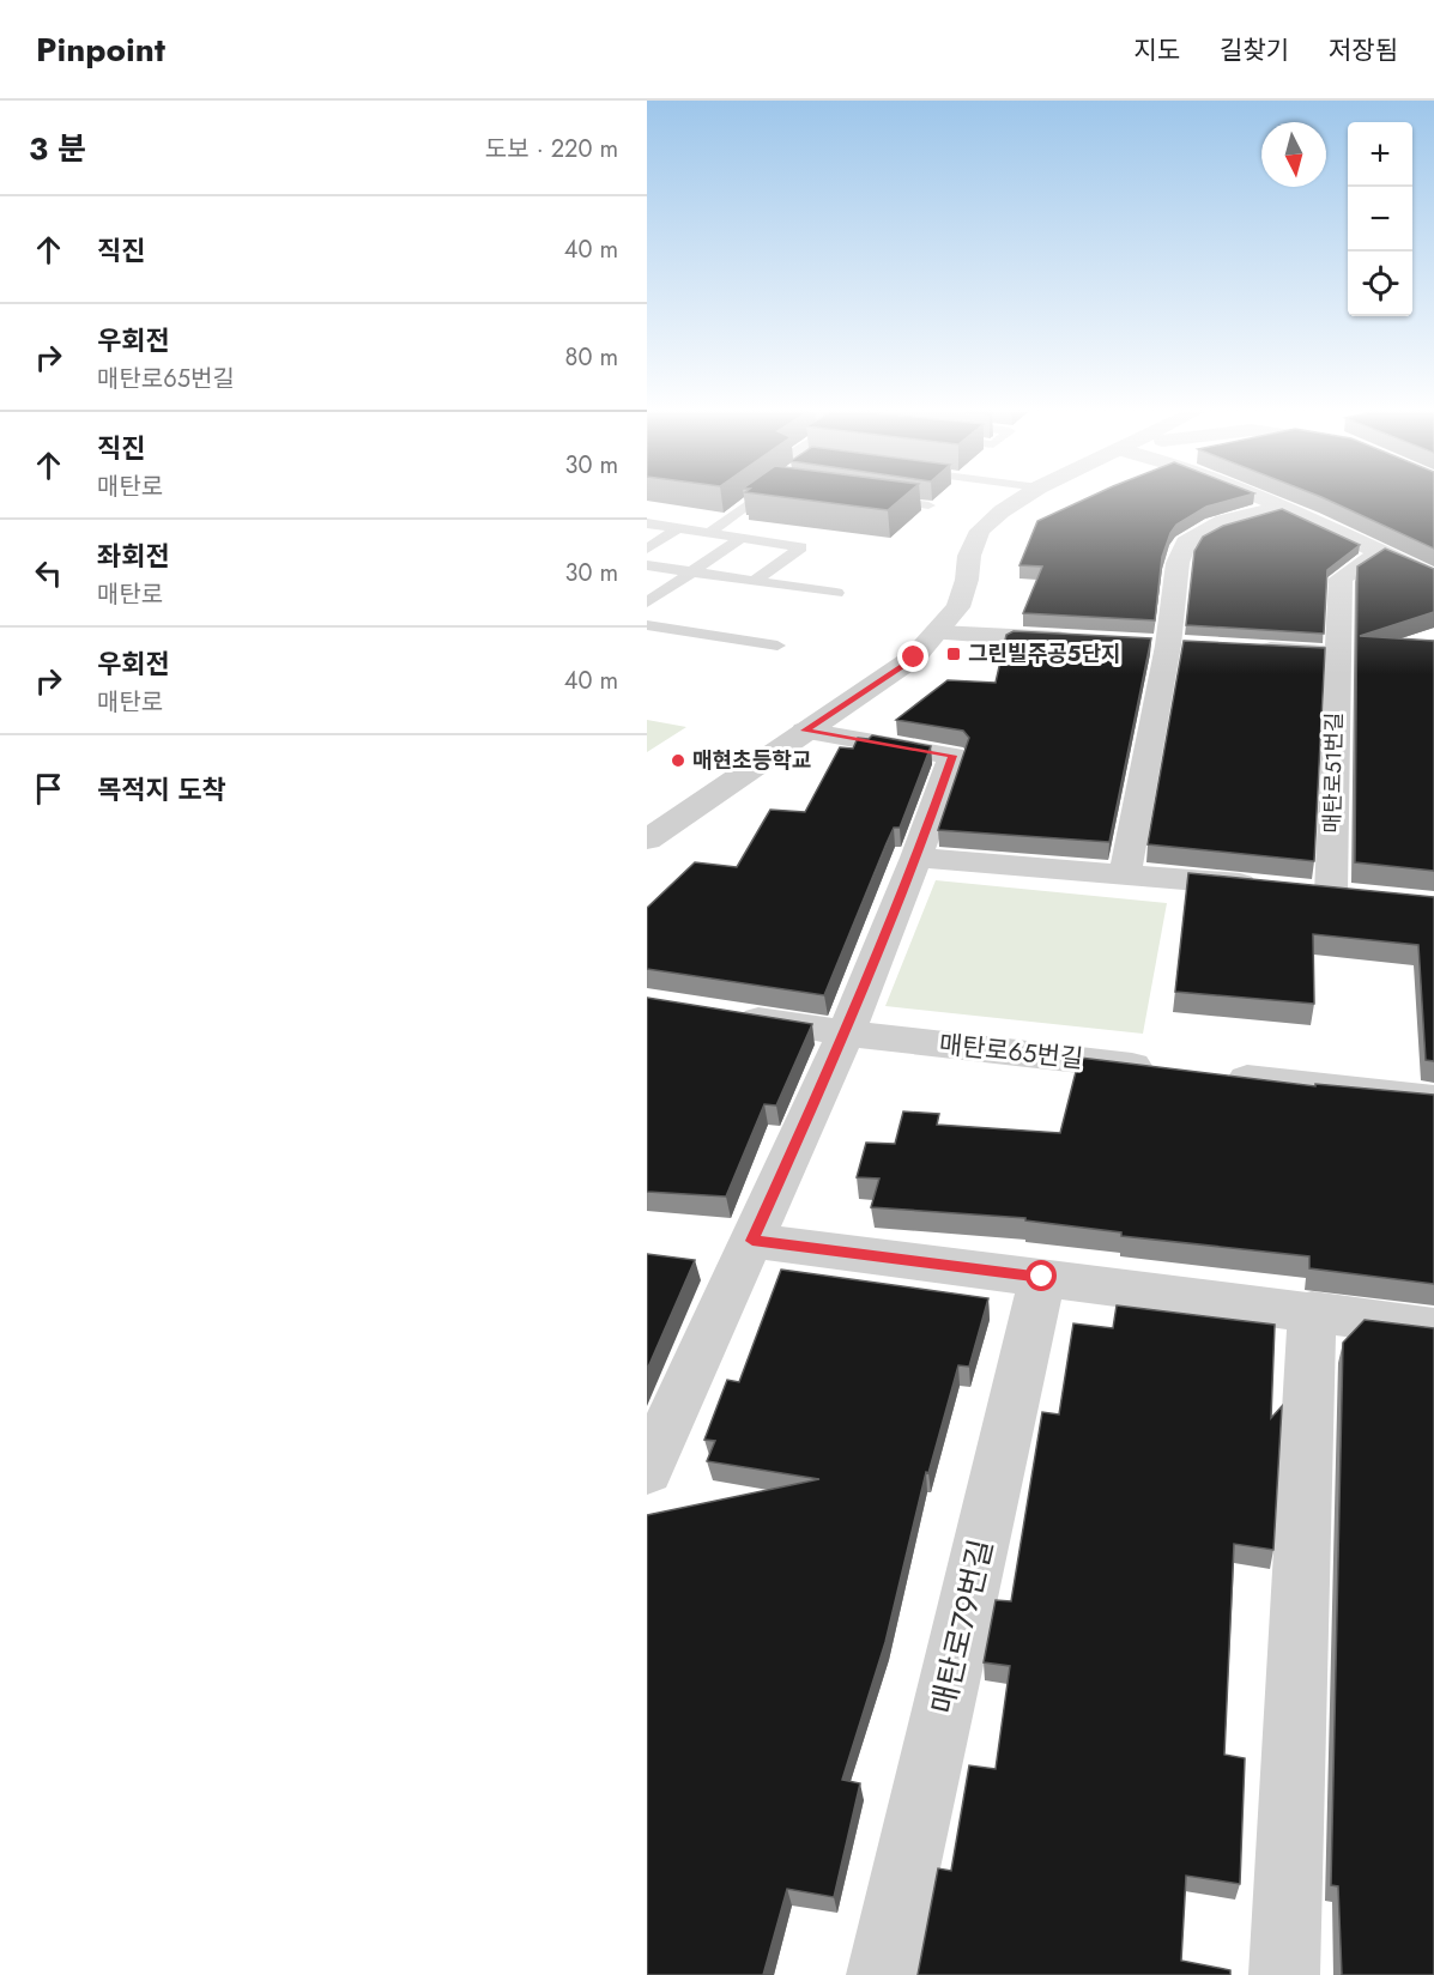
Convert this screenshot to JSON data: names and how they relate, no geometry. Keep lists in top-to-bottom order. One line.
{"streets":{"street":["매탄로51번길","매탄로65번길","매탄로79번길"]},"places":{"transit":["그린빌주공5단지"],"other":["매현초등학교"]},"north":"bottom","page":{"header":"Pinpoint","nav":["지도","길찾기","저장됨"],"heading":["3 분","도보 · 220 m"],"map_buttons":["+","−"],"list":[["직진","40 m"],["우회전","매탄로65번길","80 m"],["직진","매탄로","30 m"],["좌회전","매탄로","30 m"],["우회전","매탄로","40 m"],"목적지 도착"]}}
